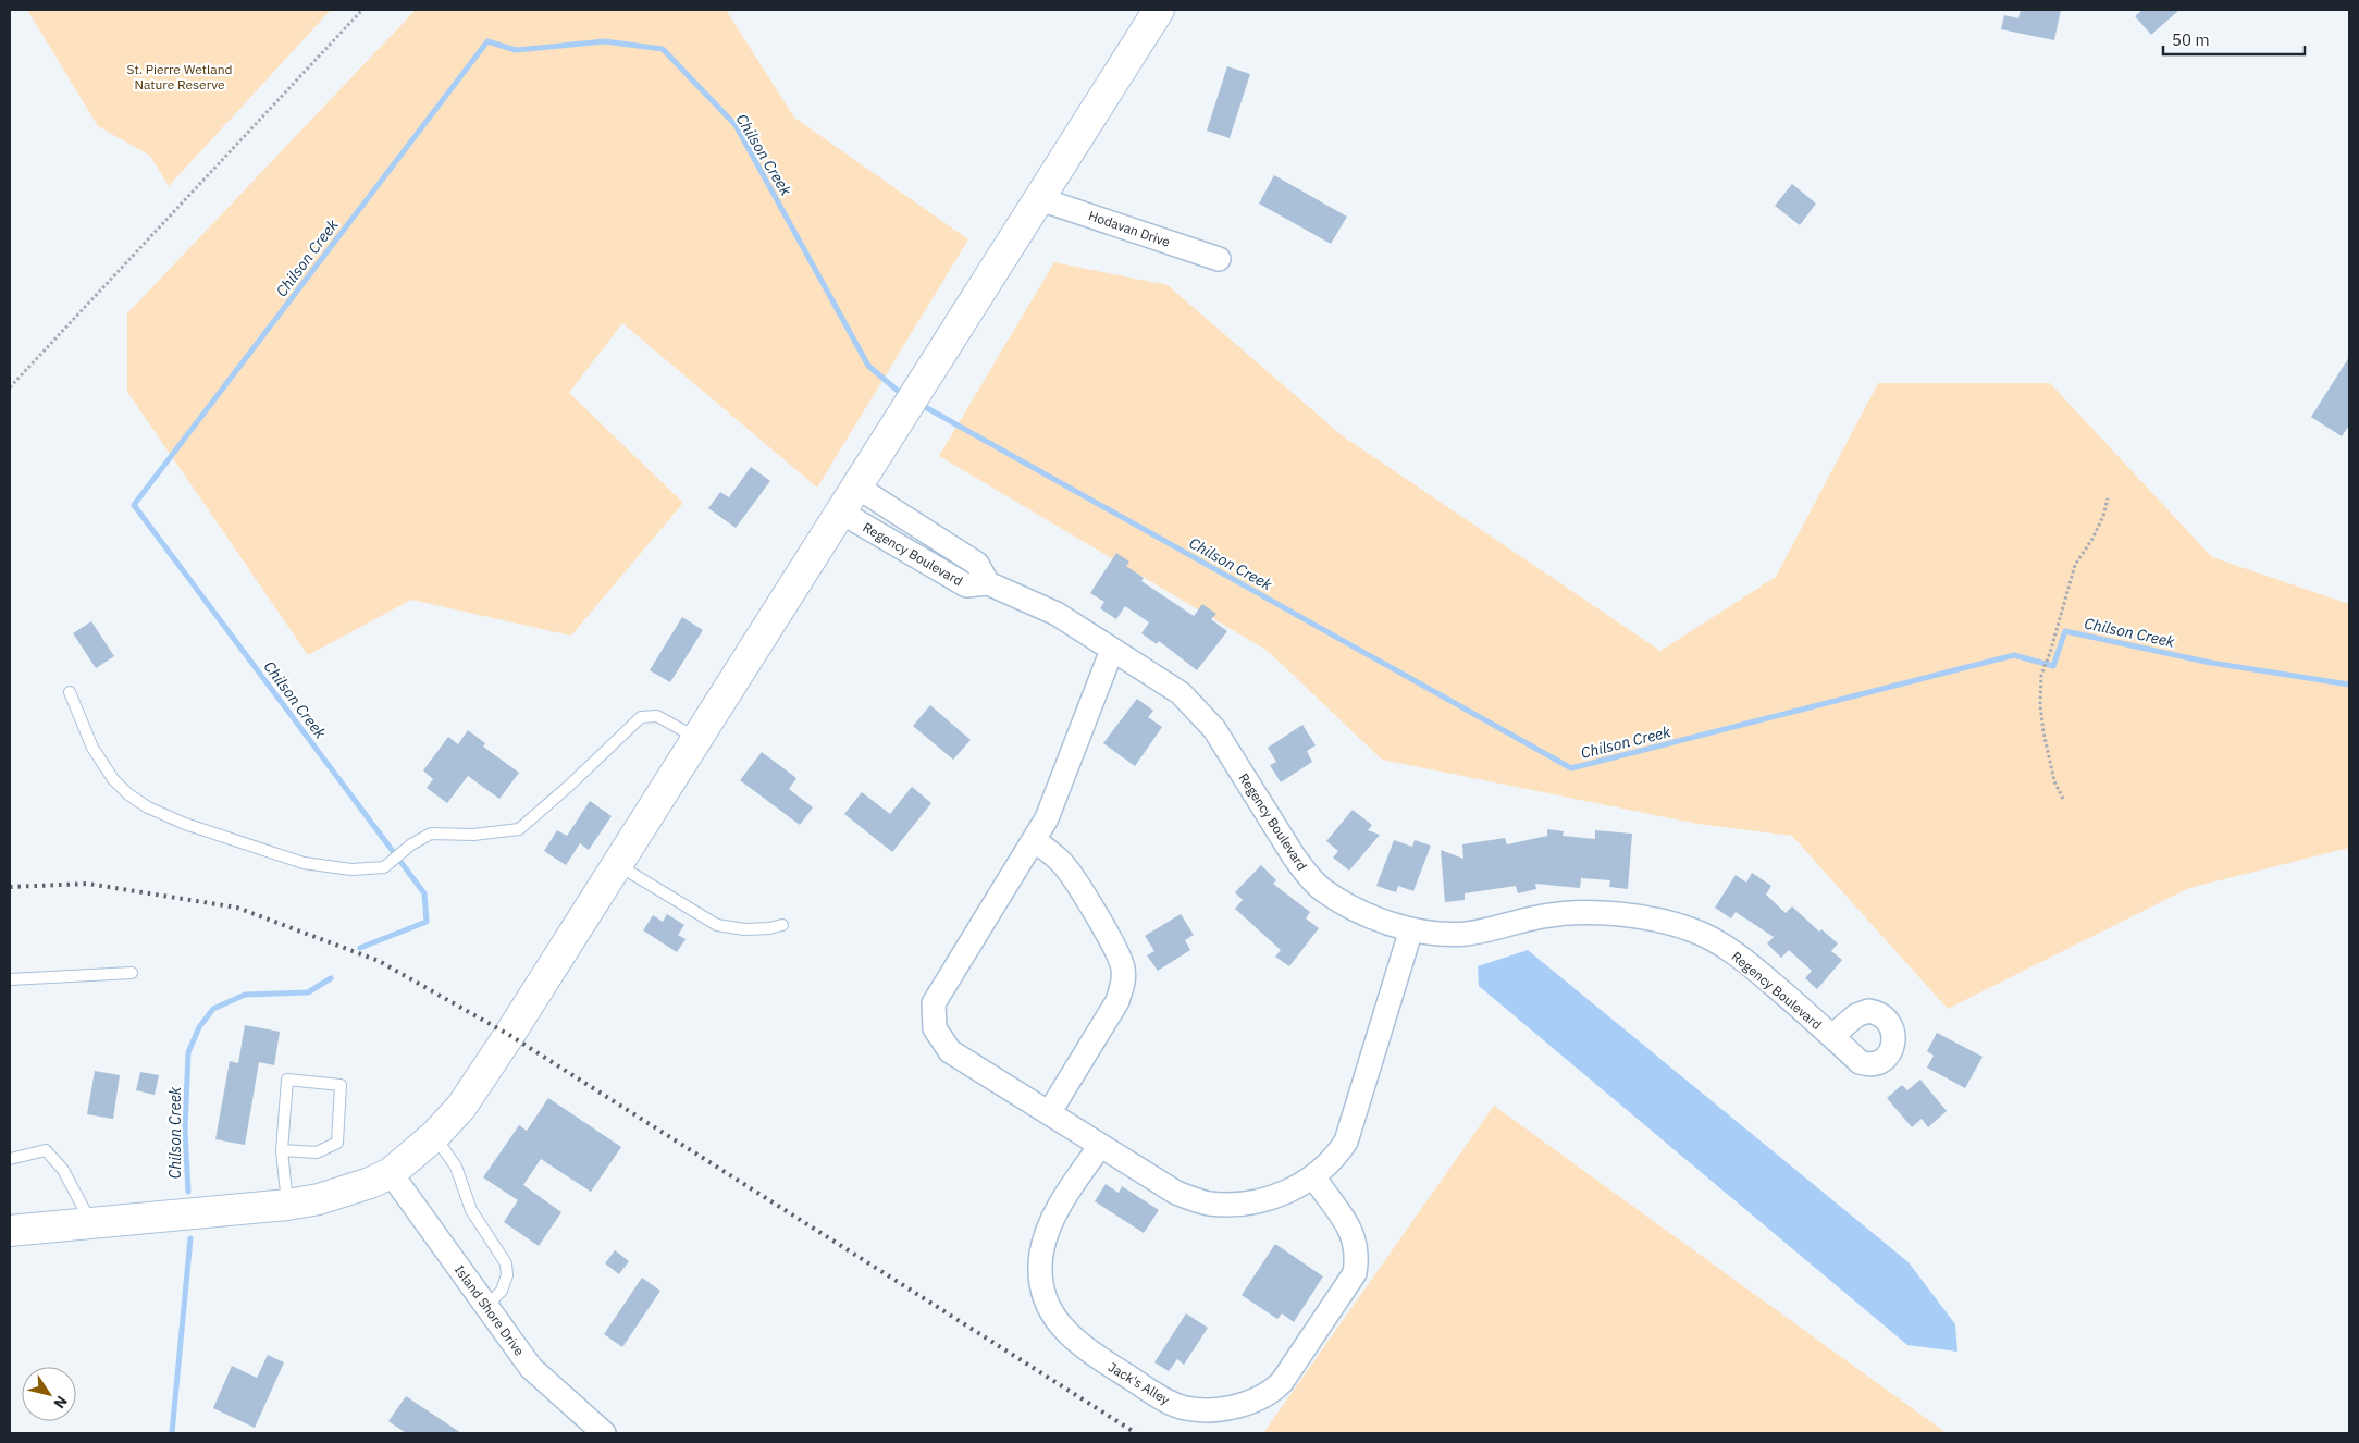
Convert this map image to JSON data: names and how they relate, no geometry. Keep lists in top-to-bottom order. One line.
{"streets":{"street":["Hodavan Drive","Regency Boulevard","Island Shore Drive","Jack's Alley"]},"water":["Chilson Creek"],"parks":["St. Pierre Wetland Nature Reserve"],"scale_bar":"50 m","north":"bottom right"}
